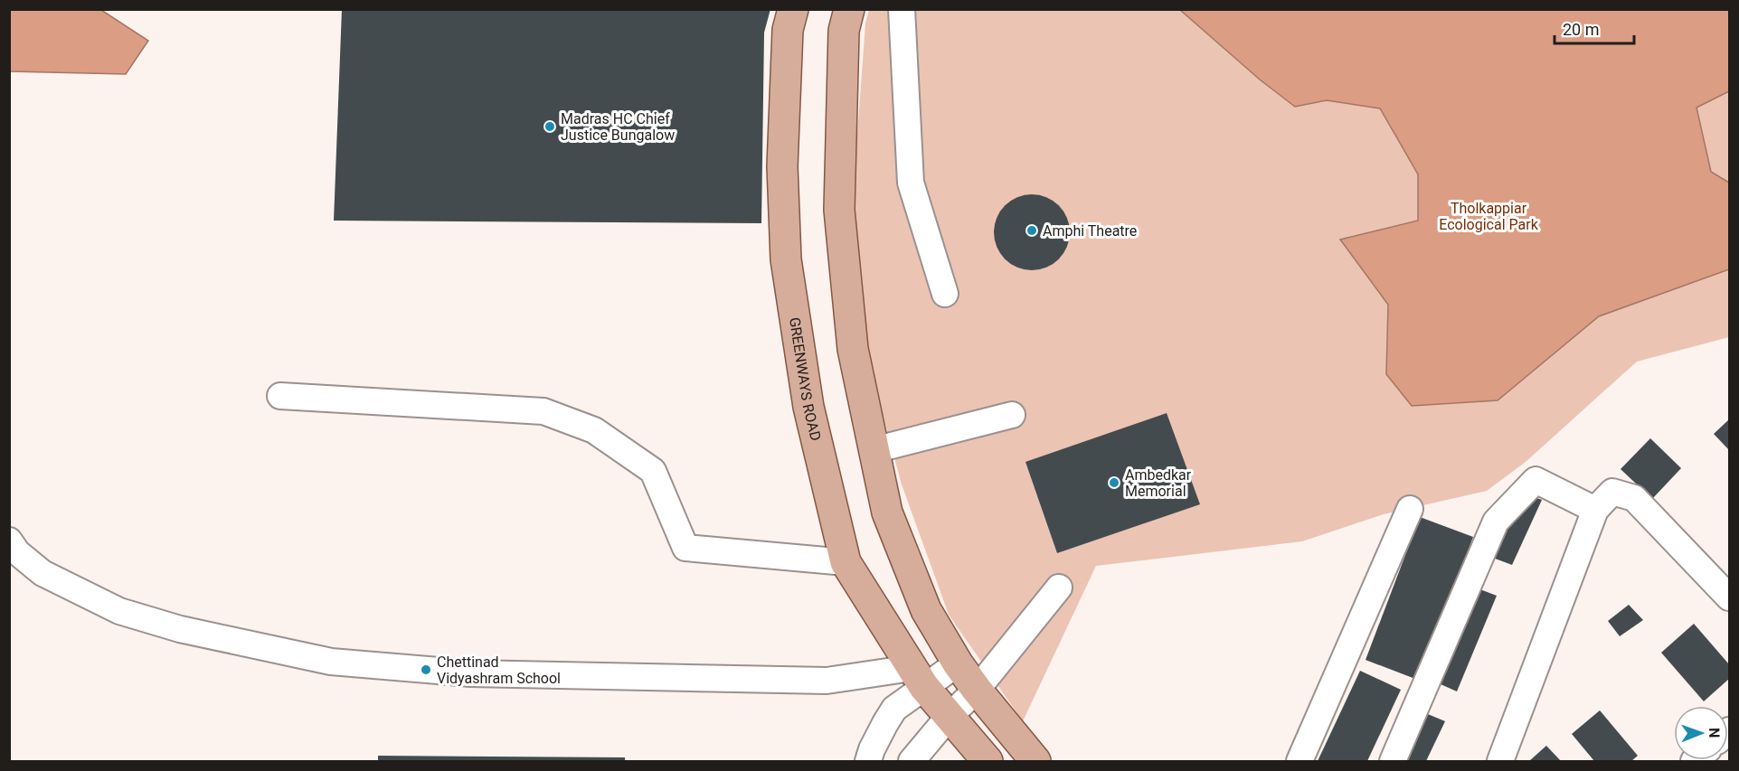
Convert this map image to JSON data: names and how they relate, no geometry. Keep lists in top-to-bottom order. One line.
{"streets":{"main road":["GREENWAYS ROAD"]},"parks":["Tholkappiar Ecological Park"],"places":["Madras HC Chief Justice Bungalow","Amphi Theatre","Ambedkar Memorial","Chettinad Vidyashram School"],"scale_bar":"20 m","north":"right"}
